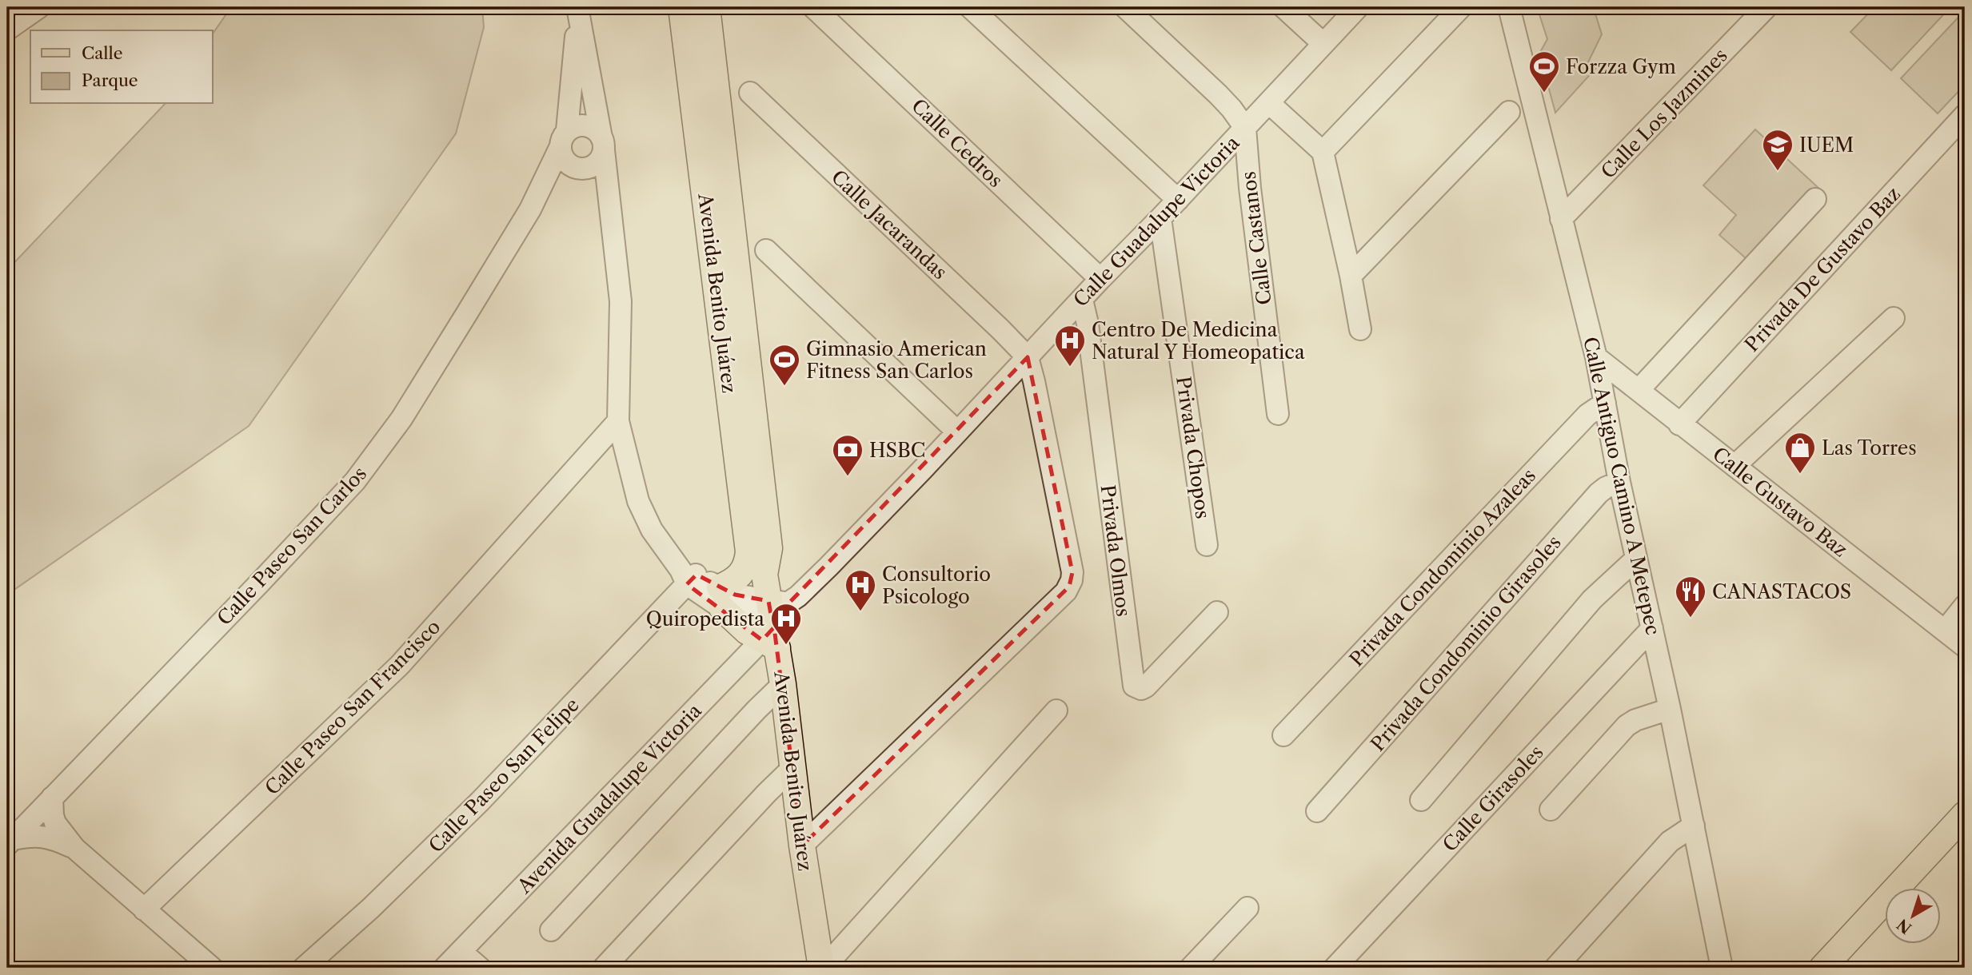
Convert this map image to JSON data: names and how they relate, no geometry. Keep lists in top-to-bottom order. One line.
{"streets":{"main road":["Avenida Benito Juárez"],"street":["Calle Los Jazmines","Calle Cedros","Calle Guadalupe Victoria","Calle Jacarandas","Calle Castanos","Privada De Gustavo Baz","Privada Chopos","Calle Antiguo Camino A Metepec","Calle Gustavo Baz","Calle Paseo San Carlos","Privada Olmos","Privada Condominio Azaleas","Privada Condominio Girasoles","Calle Paseo San Francisco","Calle Paseo San Felipe","Avenida Guadalupe Victoria","Calle Girasoles"]},"crossings":[["Calle Los Jazmines","Calle Antiguo Camino A Metepec"],["Calle Cedros","Calle Guadalupe Victoria"],["Calle Guadalupe Victoria","Calle Jacarandas"],["Calle Guadalupe Victoria","Calle Castanos"],["Calle Guadalupe Victoria","Avenida Benito Juárez"],["Calle Guadalupe Victoria","Privada Chopos"],["Calle Guadalupe Victoria","Privada Olmos"],["Calle Guadalupe Victoria","Avenida Guadalupe Victoria"],["Privada De Gustavo Baz","Calle Gustavo Baz"],["Avenida Benito Juárez","Avenida Guadalupe Victoria"],["Calle Antiguo Camino A Metepec","Calle Gustavo Baz"],["Calle Antiguo Camino A Metepec","Privada Condominio Azaleas"],["Calle Antiguo Camino A Metepec","Privada Condominio Girasoles"],["Calle Antiguo Camino A Metepec","Calle Girasoles"]],"places":{"sports":["Forzza Gym","Gimnasio American Fitness San Carlos"],"school or university":["IUEM"],"hospital":["Centro De Medicina Natural Y Homeopatica","Consultorio Psicologo","Quiropedista"],"shop":["Las Torres"],"bank":["HSBC"],"restaurant":["CANASTACOS"]},"legend":["Calle","Parque"],"north":"bottom left"}
